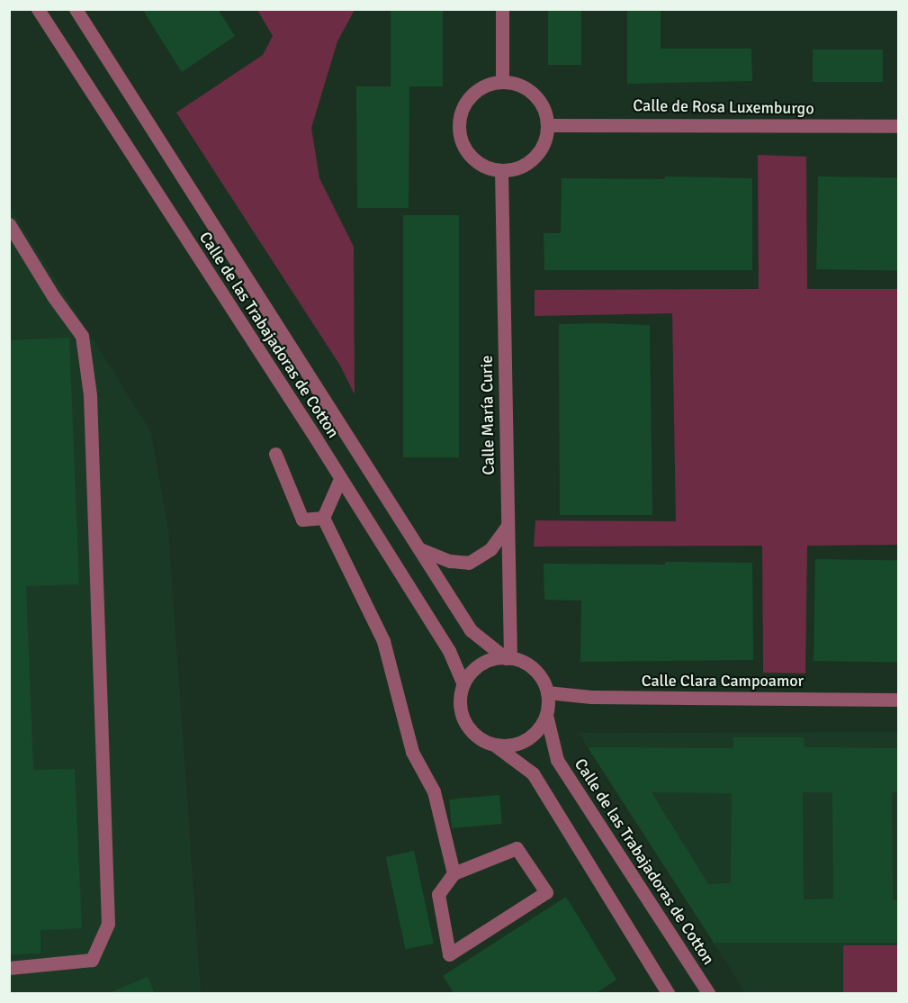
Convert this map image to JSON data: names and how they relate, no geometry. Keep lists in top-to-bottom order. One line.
{"streets":{"street":["Calle de Rosa Luxemburgo","Calle de las Trabajadoras de Cotton","Calle María Curie","Calle Clara Campoamor"]},"crossings":[["Calle de Rosa Luxemburgo","Calle María Curie"],["Calle de las Trabajadoras de Cotton","Calle María Curie"],["Calle de las Trabajadoras de Cotton","Calle Clara Campoamor"],["Calle María Curie","Calle Clara Campoamor"]]}
